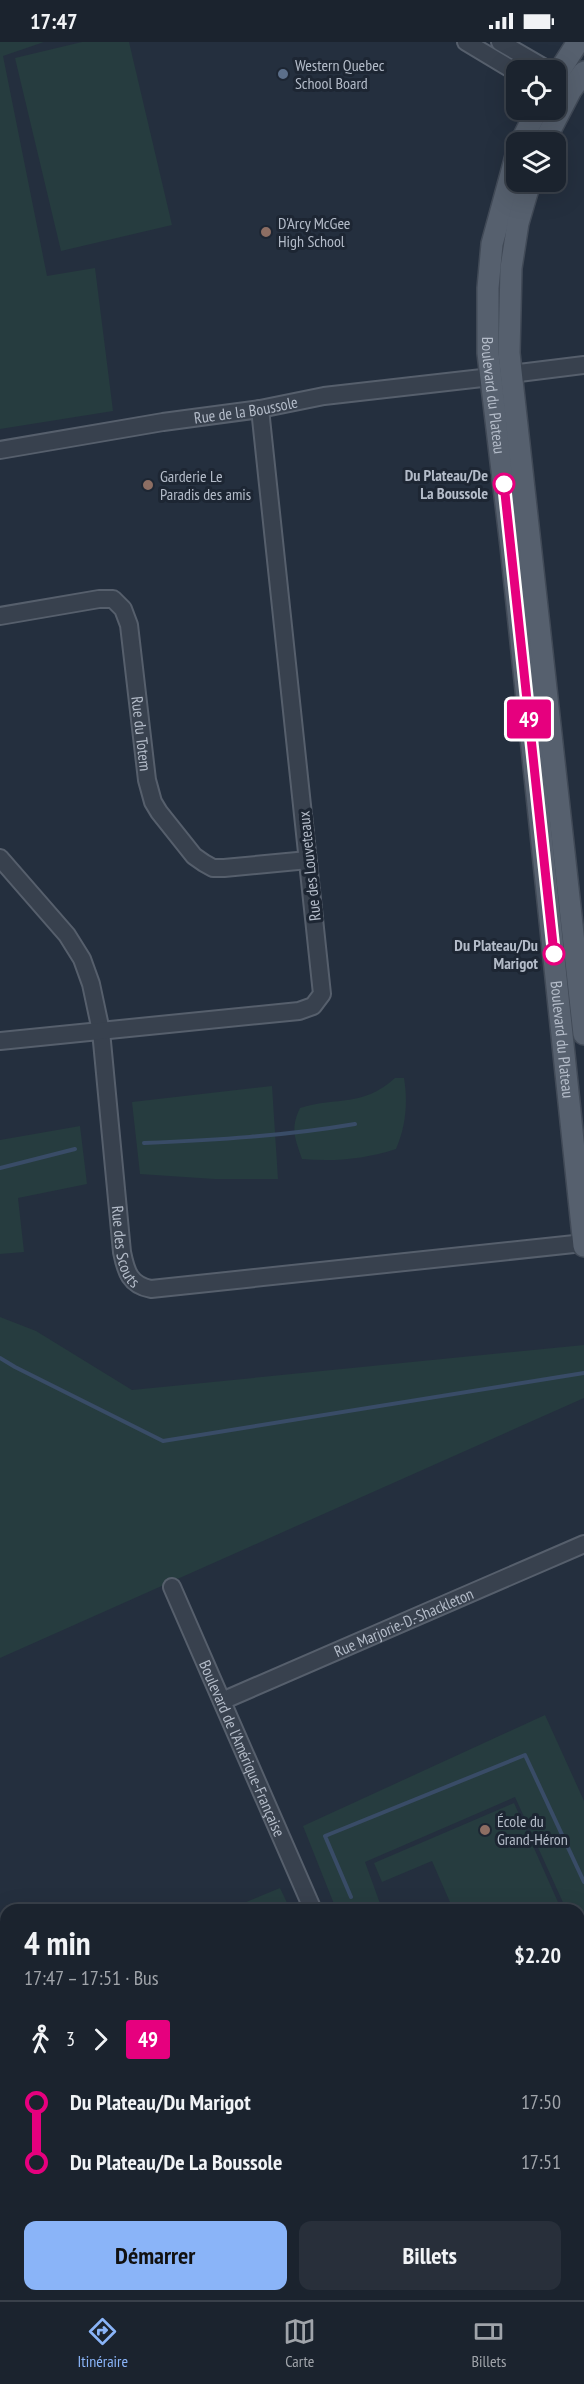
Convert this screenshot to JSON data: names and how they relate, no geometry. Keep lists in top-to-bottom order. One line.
{"streets":{"main road":["Boulevard du Plateau"],"street":["Rue de la Boussole","Rue du Totem","Rue des Louveteaux","Rue des Scouts","Rue Marjorie-D.-Shackleton","Boulevard de l'Amérique-Française"]},"crossings":[["Boulevard du Plateau","Rue de la Boussole"],["Boulevard du Plateau","Rue des Scouts"],["Rue de la Boussole","Rue des Louveteaux"],["Rue du Totem","Rue des Louveteaux"],["Rue des Louveteaux","Rue des Scouts"],["Rue Marjorie-D.-Shackleton","Boulevard de l'Amérique-Française"]],"places":["Western Quebec School Board","D'Arcy McGee High School","Du Plateau/De La Boussole","Garderie Le Paradis des amis","Du Plateau/Du Marigot","École du Grand-Héron"],"lines":["bus line 49"],"page":{"status":"17:47","on_map":"49","heading":["4 min","17:47 – 17:51 · Bus","$2.20"],"legs":["3","49"],"list":[{"name":"Du Plateau/Du Marigot","value":"17:50"},{"name":"Du Plateau/De La Boussole","value":"17:51"}],"buttons":["Démarrer","Billets"],"tabs":["Itinéraire","Carte","Billets"]}}
